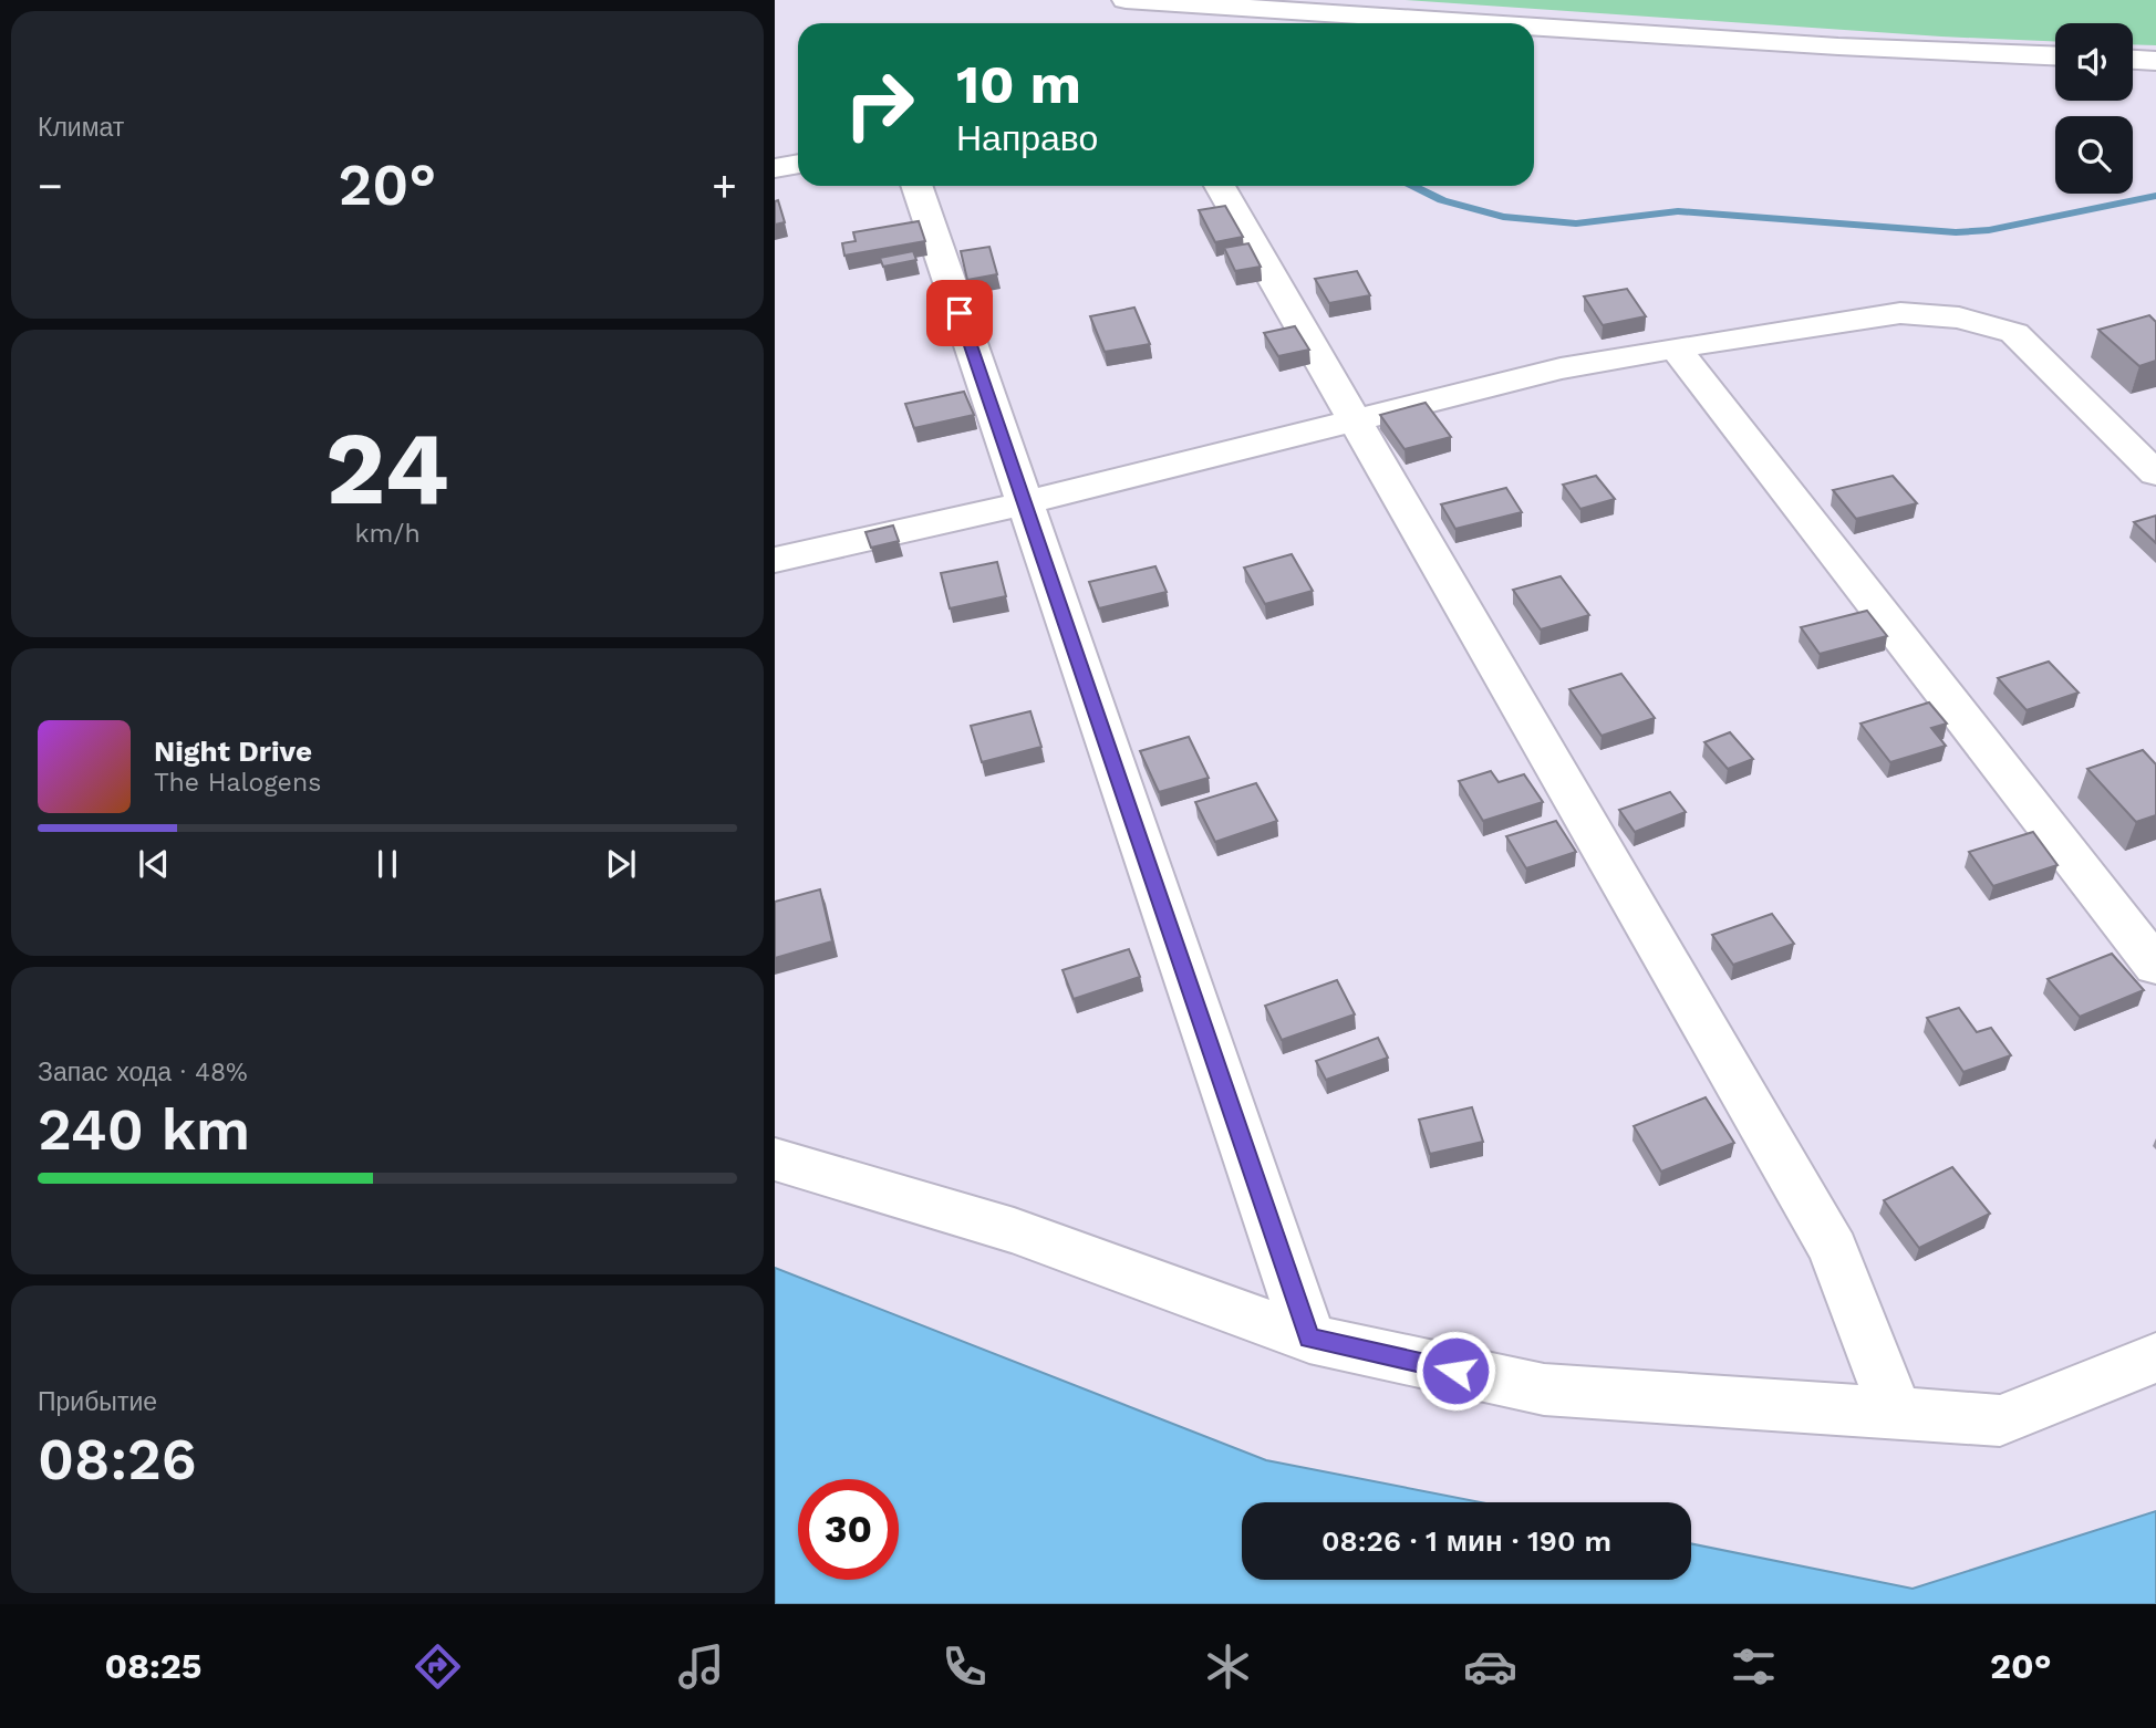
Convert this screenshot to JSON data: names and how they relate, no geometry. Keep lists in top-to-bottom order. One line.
{"page":{"tile":["Климат",["24","km/h"],["Запас хода · 48%","240 km"],["Прибытие","08:26"]],"turn":["10 m","Направо"],"heat":["−","20°","+"],"song":["Night Drive","The Halogens"],"limit":"30","trip":"08:26 · 1 мин · 190 m","tabs":["08:25","20°"]}}
